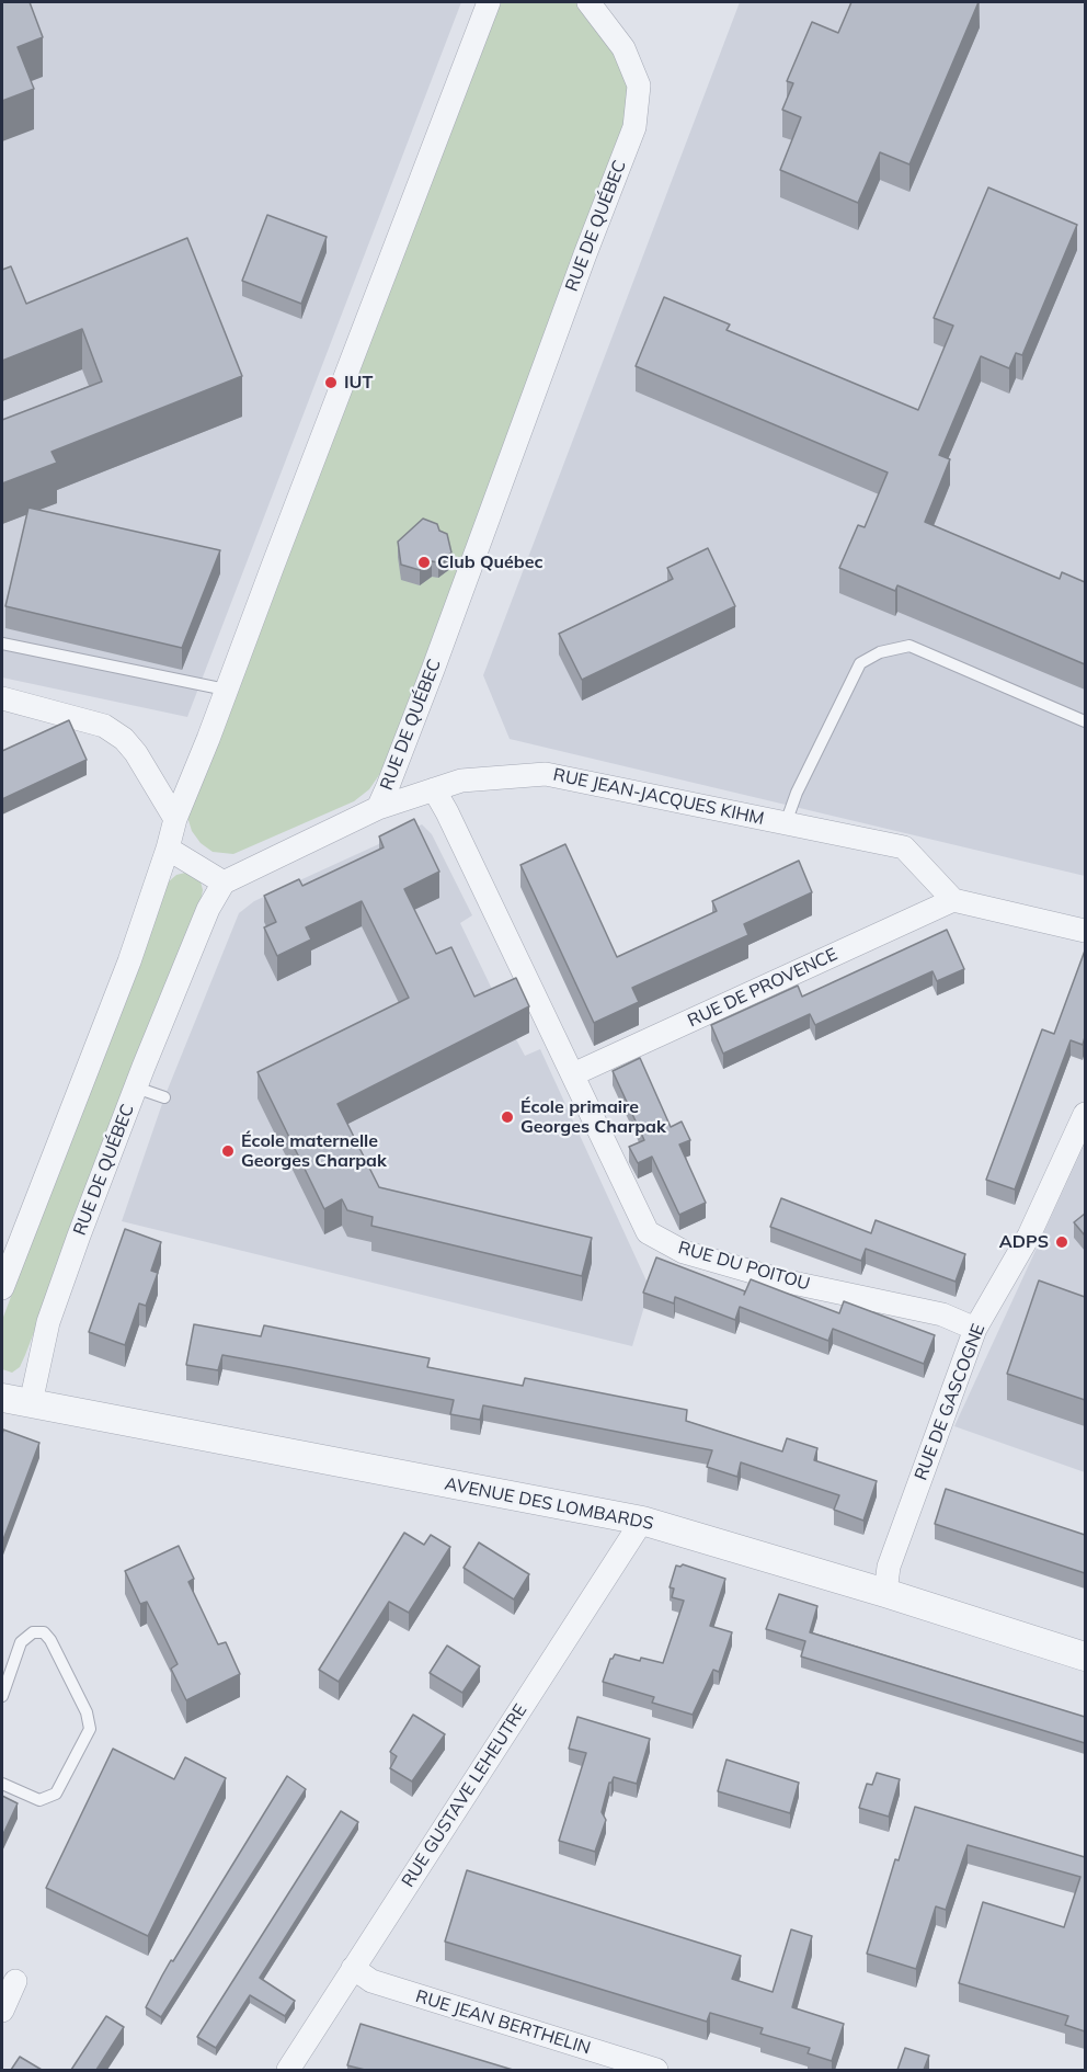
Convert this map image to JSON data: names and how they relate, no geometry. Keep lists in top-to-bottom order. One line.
{"streets":{"street":["RUE DE QUÉBEC","RUE JEAN-JACQUES KIHM","RUE DE PROVENCE","RUE DU POITOU","RUE DE GASCOGNE","AVENUE DES LOMBARDS","RUE GUSTAVE LEHEUTRE","RUE JEAN BERTHELIN"]},"crossings":[["RUE DE QUÉBEC","RUE JEAN-JACQUES KIHM"],["RUE DE QUÉBEC","AVENUE DES LOMBARDS"],["RUE JEAN-JACQUES KIHM","RUE DE PROVENCE"],["RUE JEAN-JACQUES KIHM","RUE DU POITOU"],["RUE DE PROVENCE","RUE DU POITOU"],["RUE DU POITOU","RUE DE GASCOGNE"],["RUE DE GASCOGNE","AVENUE DES LOMBARDS"],["AVENUE DES LOMBARDS","RUE GUSTAVE LEHEUTRE"],["RUE GUSTAVE LEHEUTRE","RUE JEAN BERTHELIN"]],"places":["IUT","Club Québec","École primaire Georges Charpak","École maternelle Georges Charpak","ADPS"]}
